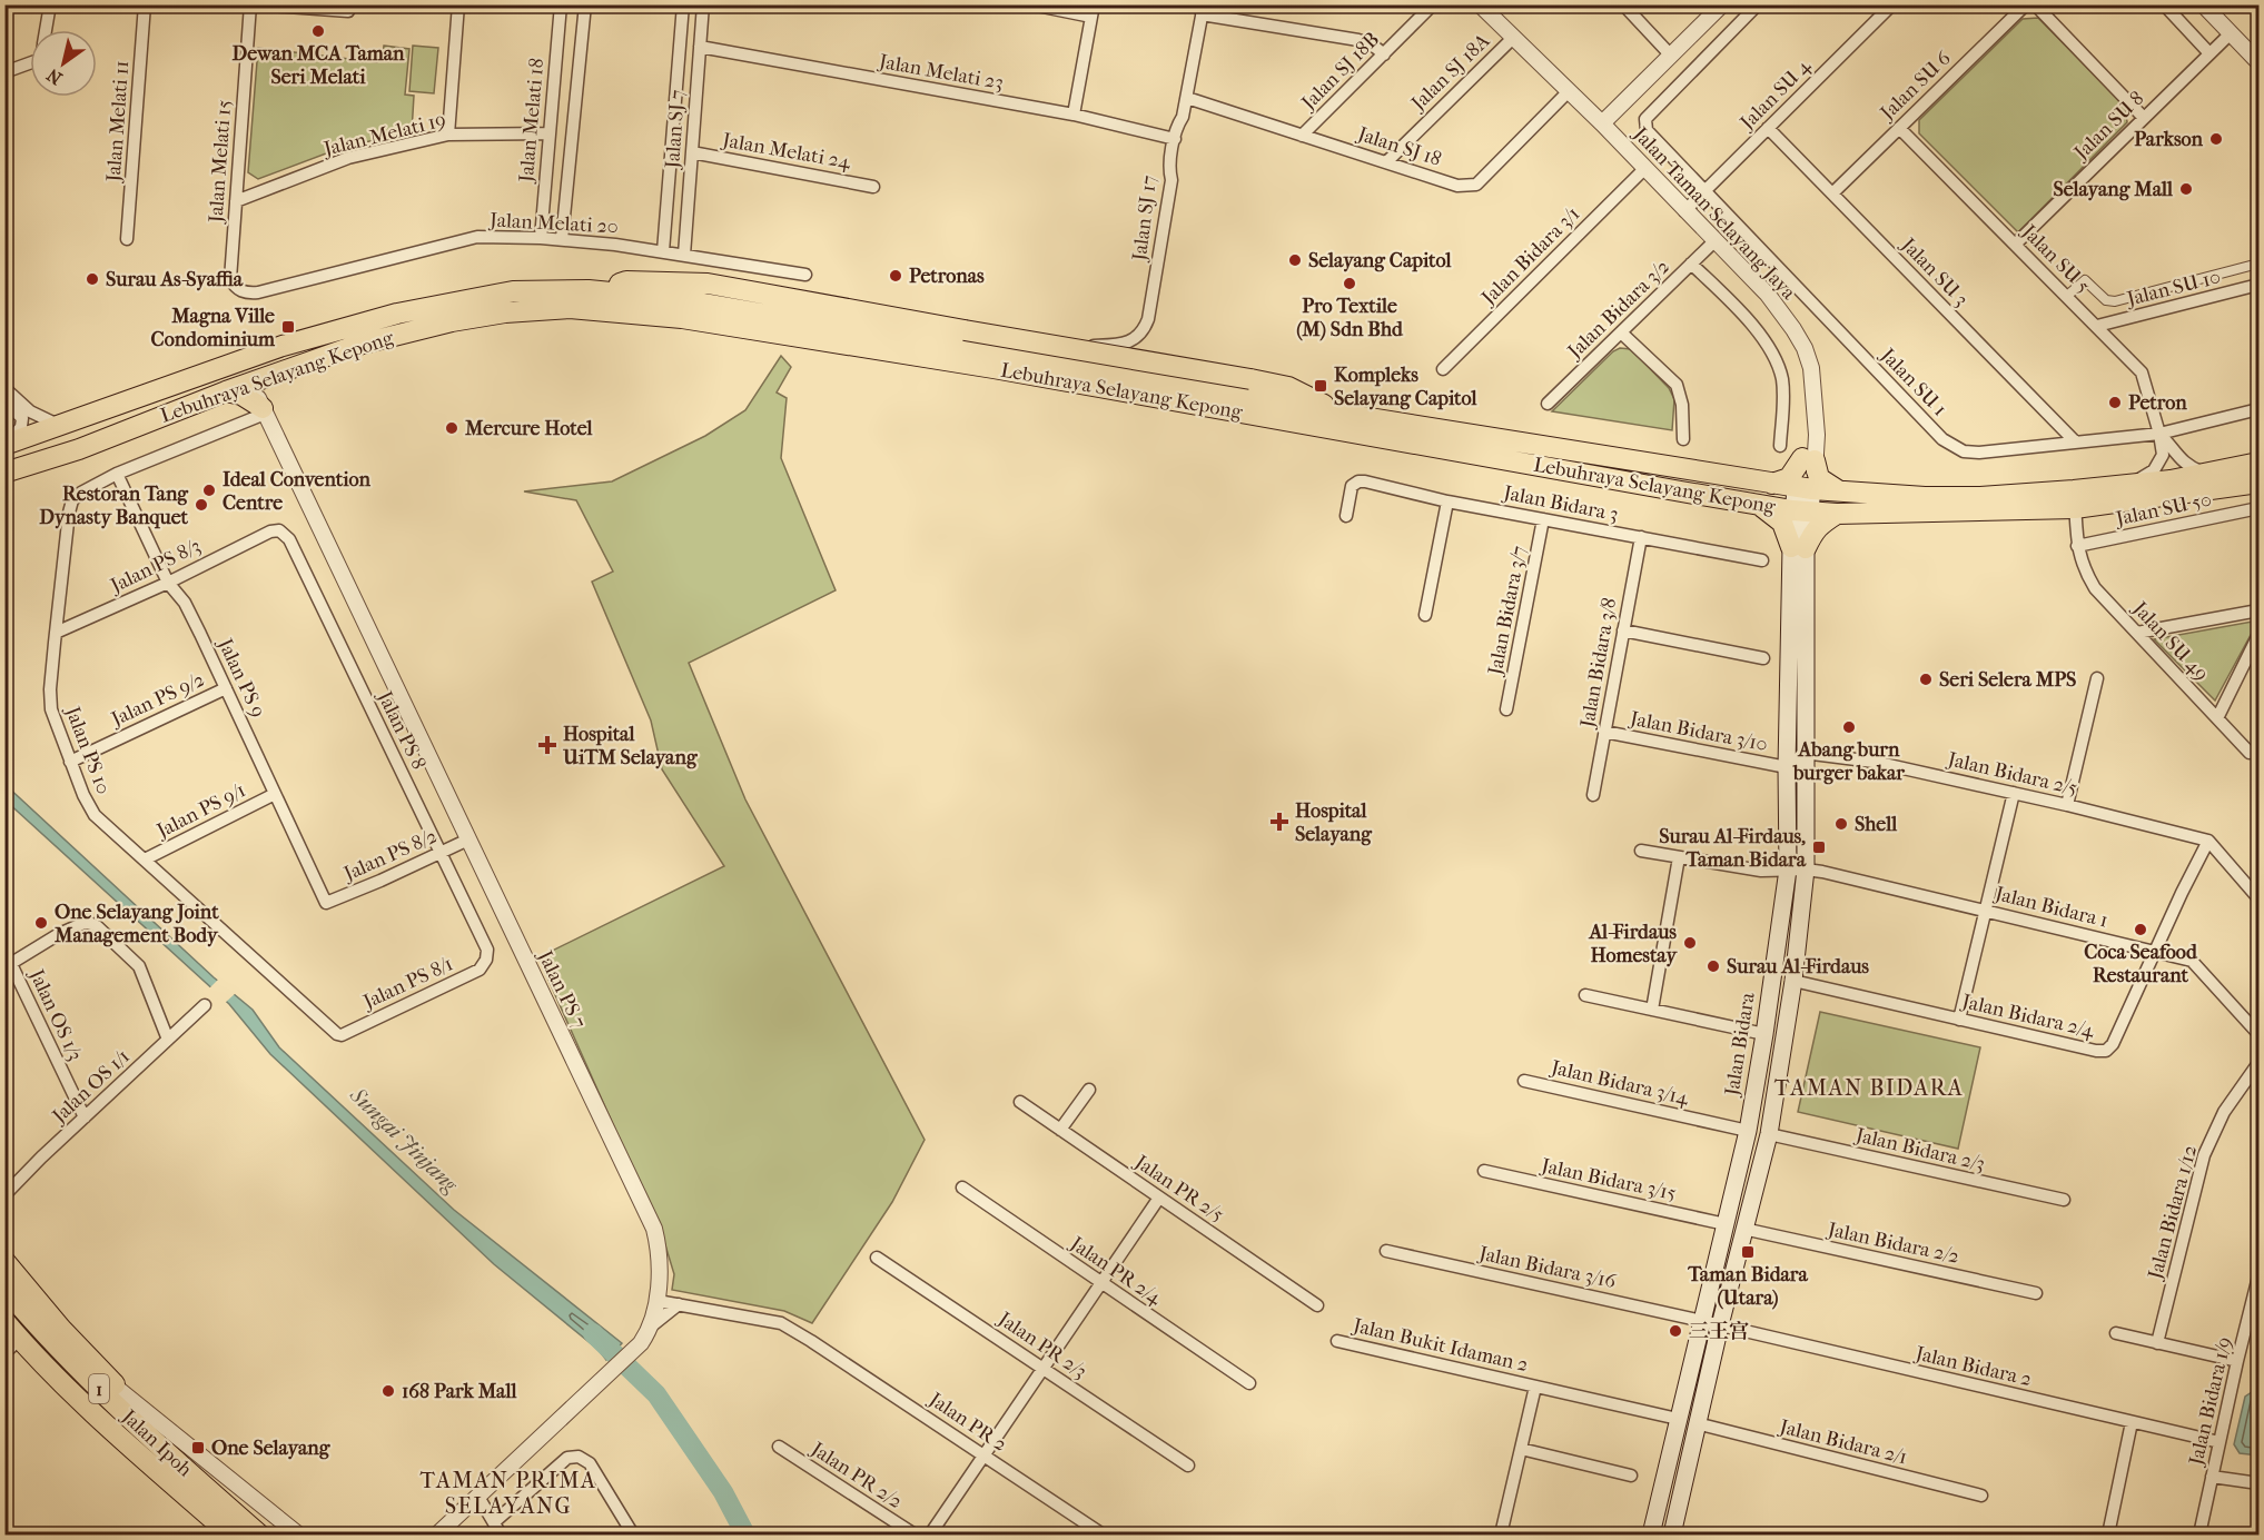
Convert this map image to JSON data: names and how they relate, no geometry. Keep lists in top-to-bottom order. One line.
{"streets":{"main road":["Lebuhraya Selayang Kepong","Jalan Bidara","1","Jalan Ipoh"],"street":["Jalan SJ 18B","Jalan Melati 23","Jalan SJ 18A","Jalan SU 6","Jalan SU 4","Jalan Melati 18","Jalan Melati 11","Jalan SU 8","Jalan SJ 7","Jalan Melati 19","Jalan SJ 18","Jalan Melati 24","Jalan Melati 15","Jalan Taman Selayang Jaya","Jalan SJ 17","Jalan Melati 20","Jalan Bidara 3/1","Jalan SU 5","Jalan SU 3","Jalan SU 10","Jalan Bidara 3/2","Jalan SU 1","Jalan Bidara 3","Jalan SU 50","Jalan PS 8/3","Jalan Bidara 3/7","Jalan SU 49","Jalan Bidara 3/8","Jalan PS 9","Jalan PS 9/2","Jalan PS 8","Jalan Bidara 3/10","Jalan PS 10","Jalan Bidara 2/5","Jalan PS 9/1","Jalan PS 8/2","Jalan Bidara 1","Jalan PS 8/1","Jalan PS 7","Jalan OS 1/3","Jalan Bidara 2/4","Jalan Bidara 3/14","Jalan OS 1/1","Jalan Bidara 2/3","Jalan Bidara 3/15","Jalan PR 2/5","Jalan Bidara 1/12","Jalan Bidara 2/2","Jalan Bidara 3/16","Jalan PR 2/4","Jalan PR 2/3","Jalan Bukit Idaman 2","Jalan Bidara 2","Jalan Bidara 1/9","Jalan PR 2","Jalan Bidara 2/1","Jalan PR 2/2"]},"crossings":[["Jalan SJ 18B","Jalan SJ 18"],["Jalan Melati 23","Jalan SJ 7"],["Jalan Melati 23","Jalan SJ 17"],["Jalan SJ 18A","Jalan SJ 18"],["Jalan SJ 18A","Jalan Taman Selayang Jaya"],["Jalan SU 6","Jalan SU 5"],["Jalan SU 6","Jalan SU 3"],["Jalan SU 4","Jalan Taman Selayang Jaya"],["Jalan SU 4","Jalan SU 3"],["Jalan SU 4","Jalan SU 1"],["Jalan Melati 18","Jalan Melati 19"],["Jalan Melati 18","Jalan Melati 20"],["Jalan SU 8","Jalan SU 5"],["Jalan SJ 7","Jalan Melati 24"],["Jalan SJ 7","Jalan Melati 20"],["Jalan Melati 19","Jalan Melati 15"],["Jalan SJ 18","Jalan Taman Selayang Jaya"],["Jalan SJ 18","Jalan SJ 17"],["Jalan Melati 15","Jalan Melati 20"],["Jalan Taman Selayang Jaya","Jalan Bidara 3/1"],["Jalan Taman Selayang Jaya","Jalan Bidara 3/2"],["Jalan Taman Selayang Jaya","Lebuhraya Selayang Kepong"],["Jalan Taman Selayang Jaya","Jalan Bidara"],["Jalan SJ 17","Lebuhraya Selayang Kepong"],["Jalan SU 5","Jalan SU 10"],["Jalan SU 5","Lebuhraya Selayang Kepong"],["Jalan SU 5","Jalan SU 1"],["Jalan SU 3","Jalan SU 1"],["Lebuhraya Selayang Kepong","Jalan SU 49"],["Lebuhraya Selayang Kepong","Jalan PS 7"],["Lebuhraya Selayang Kepong","Jalan Bidara"],["Jalan Bidara 3","Jalan Bidara 3/7"],["Jalan Bidara 3","Jalan Bidara 3/8"],["Jalan SU 50","Jalan SU 49"],["Jalan PS 8/3","Jalan PS 9"],["Jalan PS 8/3","Jalan PS 8"],["Jalan PS 8/3","Jalan PS 10"],["Jalan Bidara 3/8","Jalan Bidara 3/10"],["Jalan PS 9","Jalan PS 9/2"],["Jalan PS 9","Jalan PS 10"],["Jalan PS 9","Jalan PS 9/1"],["Jalan PS 9","Jalan PS 8/2"],["Jalan PS 9/2","Jalan PS 10"],["Jalan PS 8","Jalan PS 8/2"],["Jalan PS 8","Jalan PS 8/1"],["Jalan Bidara 3/10","Jalan Bidara"],["Jalan PS 10","Jalan PS 9/1"],["Jalan PS 10","Jalan PS 8/1"],["Jalan PS 10","Jalan PS 7"],["Jalan Bidara 2/5","Jalan Bidara 2/4"],["Jalan Bidara 2/5","Jalan Bidara"],["Jalan PS 8/2","Jalan PS 7"],["Jalan Bidara 1","Jalan Bidara 2/4"],["Jalan Bidara 1","Jalan Bidara"],["Jalan PS 7","Jalan PR 2"],["Jalan OS 1/3","Jalan OS 1/1"],["Jalan Bidara 2/4","Jalan Bidara"],["Jalan Bidara","Jalan Bidara 3/14"],["Jalan Bidara","Jalan Bidara 2/3"],["Jalan Bidara","Jalan Bidara 3/15"],["Jalan Bidara","Jalan Bidara 2/2"],["Jalan Bidara","Jalan Bidara 3/16"],["Jalan Bidara","Jalan Bukit Idaman 2"],["Jalan Bidara","Jalan Bidara 2"],["Jalan Bidara","Jalan Bidara 2/1"],["Jalan Bidara 3/16","Jalan Bidara 2"],["Jalan Bidara 2","Jalan Bidara 1/9"]],"districts":["TAMAN BIDARA","TAMAN PRIMA SELAYANG"],"water":["Sungai Jinjang"],"places":{"other":["Dewan MCA Taman Seri Melati","Parkson","Selayang Mall","Selayang Capitol","Petronas","Surau As-Syaffia","Pro Textile (M) Sdn Bhd","Petron","Mercure Hotel","Ideal Convention Centre","Restoran Tang Dynasty Banquet","Seri Selera MPS","Abang burn burger bakar","Shell","One Selayang Joint Management Body","Coca Seafood Restaurant","Al-Firdaus Homestay","Surau Al-Firdaus","三王宫","168 Park Mall"],"transit":["Magna Ville Condominium","Kompleks Selayang Capitol","Surau Al-Firdaus, Taman Bidara","Taman Bidara (Utara)","One Selayang"],"health":["Hospital UiTM Selayang","Hospital Selayang"]},"north":"bottom left"}
